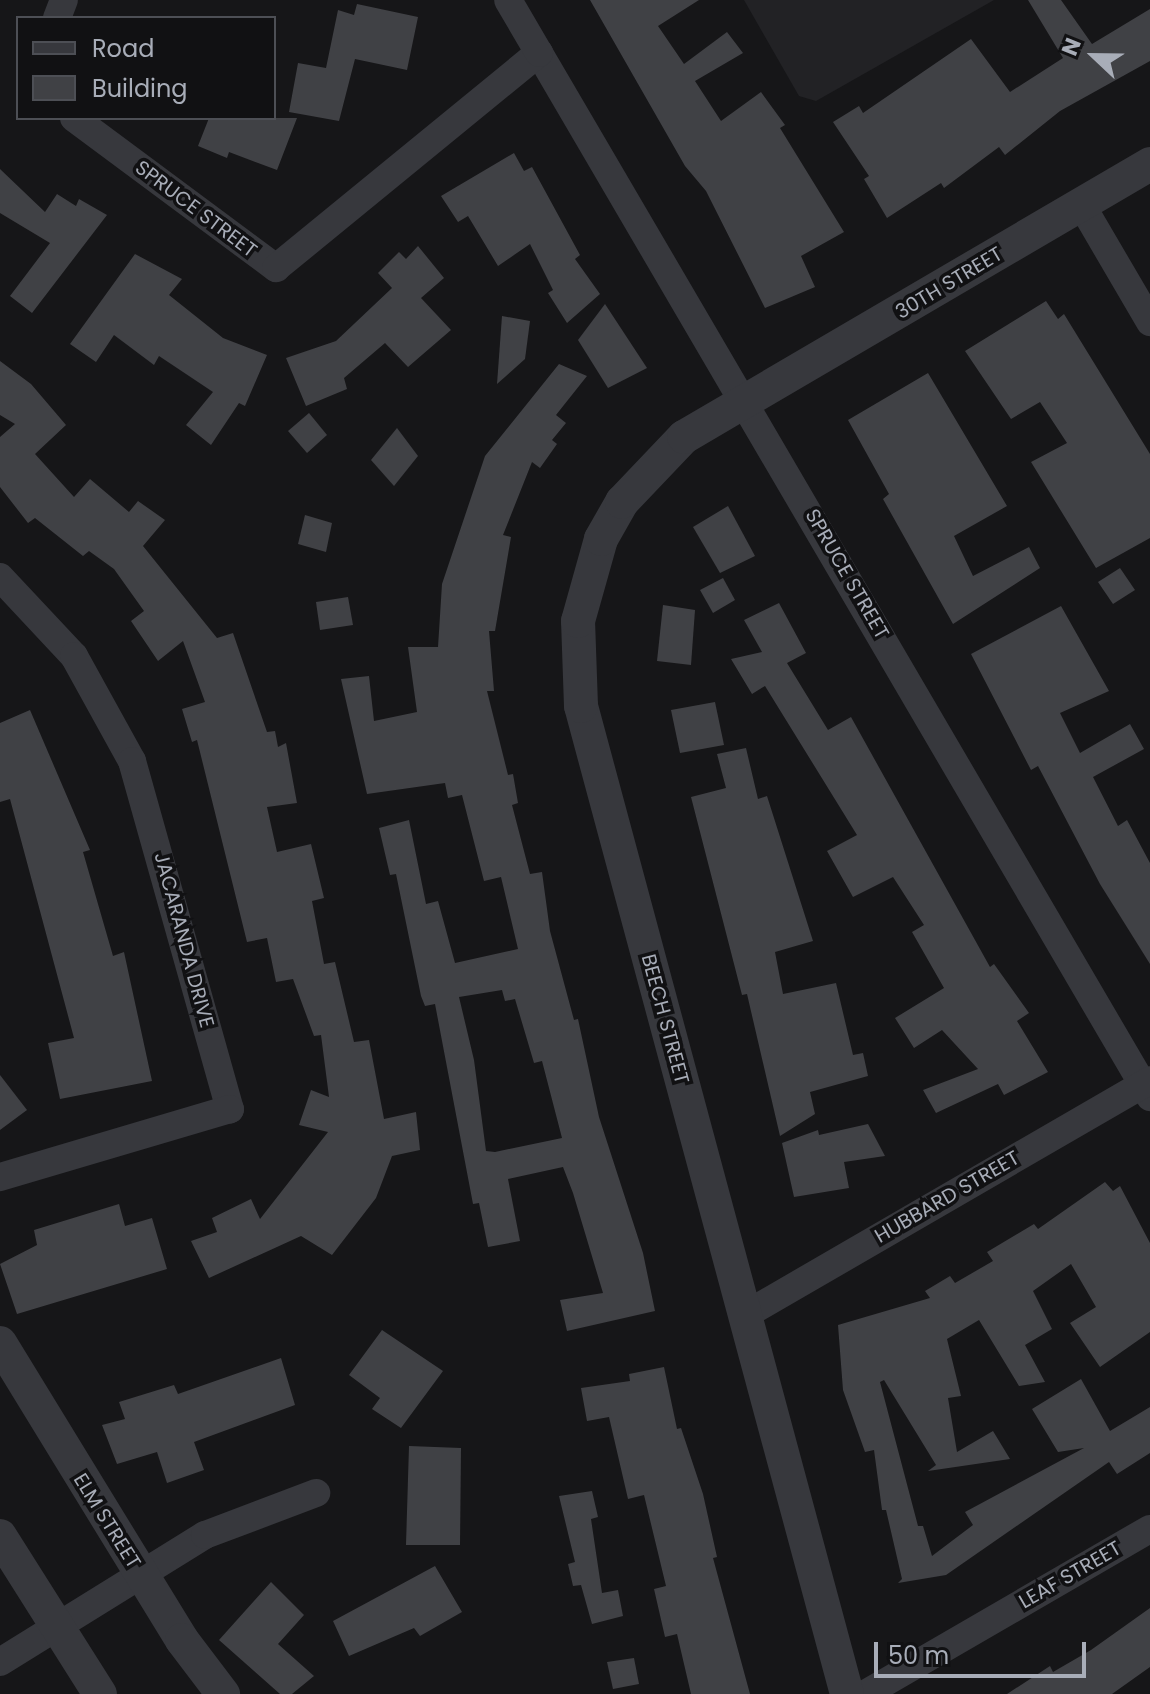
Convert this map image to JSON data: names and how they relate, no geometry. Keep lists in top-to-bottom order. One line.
{"streets":{"street":["SPRUCE STREET","30TH STREET","JACARANDA DRIVE","BEECH STREET","HUBBARD STREET","ELM STREET","LEAF STREET"]},"crossings":[["SPRUCE STREET","30TH STREET"],["SPRUCE STREET","BEECH STREET"],["SPRUCE STREET","HUBBARD STREET"],["30TH STREET","BEECH STREET"],["BEECH STREET","HUBBARD STREET"]],"legend":["Road","Building"],"scale_bar":"50 m","north":"left"}
